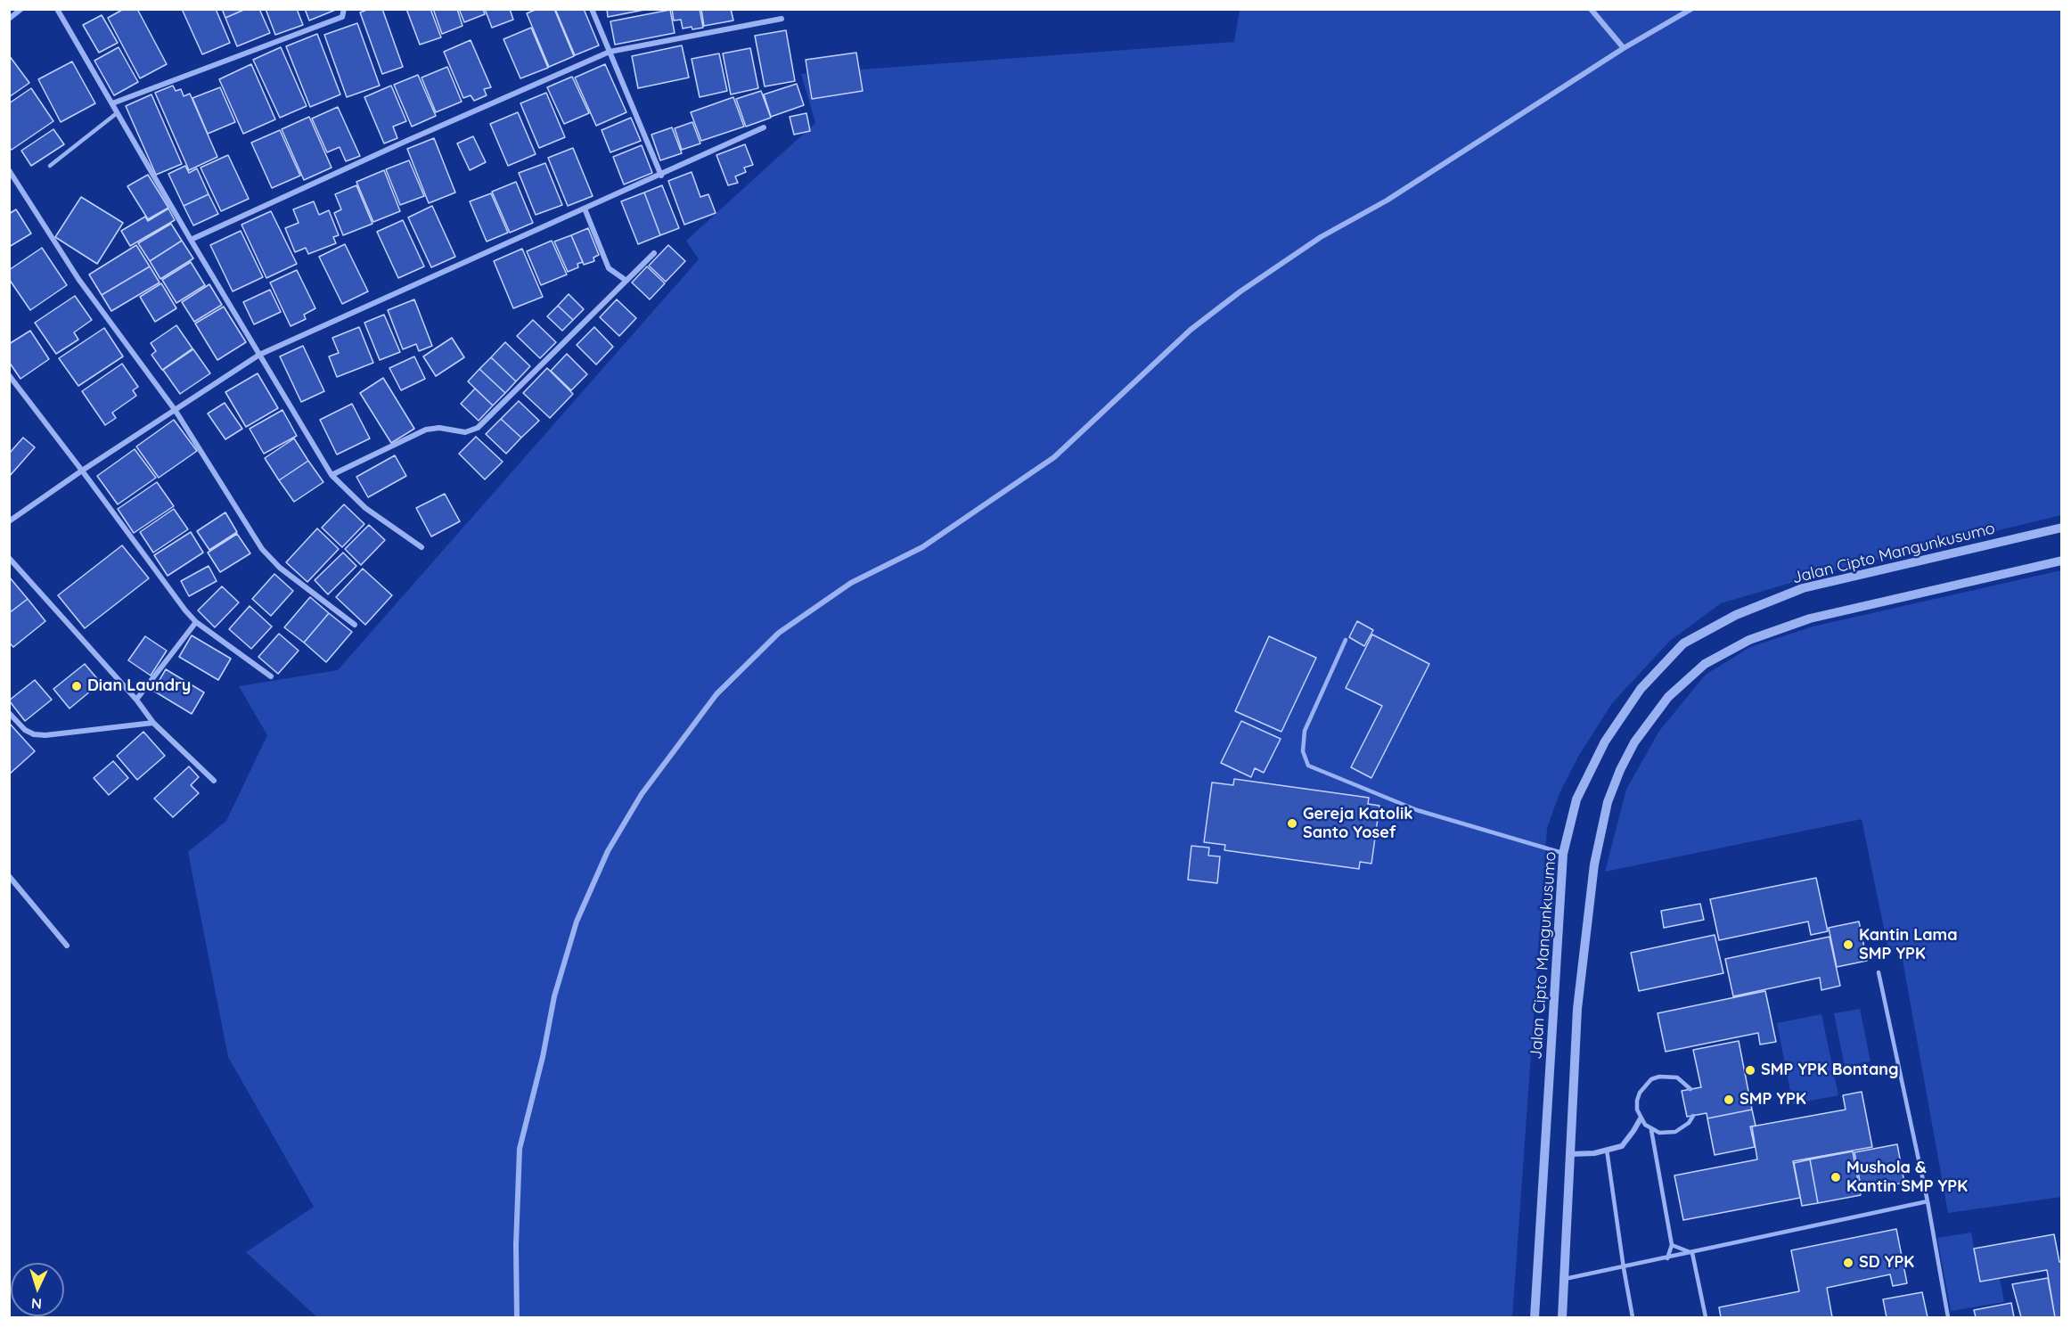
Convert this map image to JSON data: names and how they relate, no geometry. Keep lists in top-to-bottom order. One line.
{"streets":{"street":["Jalan Cipto Mangunkusumo"]},"places":["Dian Laundry","Gereja Katolik Santo Yosef","Kantin Lama SMP YPK","SMP YPK Bontang","SMP YPK","Mushola & Kantin SMP YPK","SD YPK"],"north":"bottom"}
